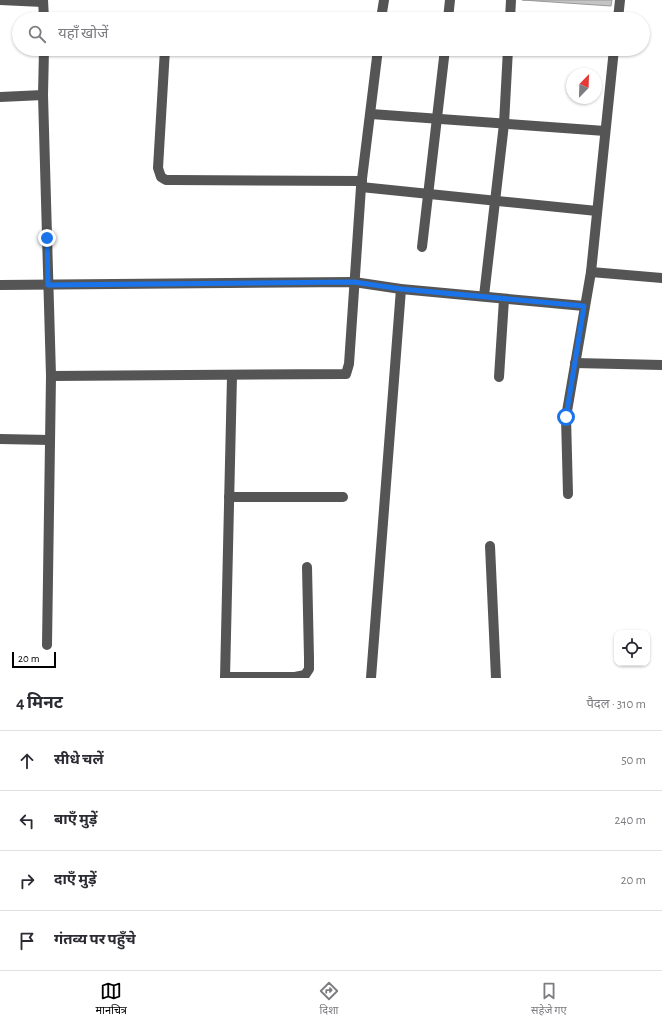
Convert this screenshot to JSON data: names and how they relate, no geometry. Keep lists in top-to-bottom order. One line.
{"scale_bar":"20 m","north":"top right","page":{"search":"यहाँ खोजें","scale":"20 m","heading":["4 मिनट","पैदल · 310 m"],"list":[["सीधे चलें","50 m"],["बाएँ मुड़ें","240 m"],["दाएँ मुड़ें","20 m"],"गंतव्य पर पहुँचे"],"nav":["मानचित्र","दिशा","सहेजे गए"]}}
